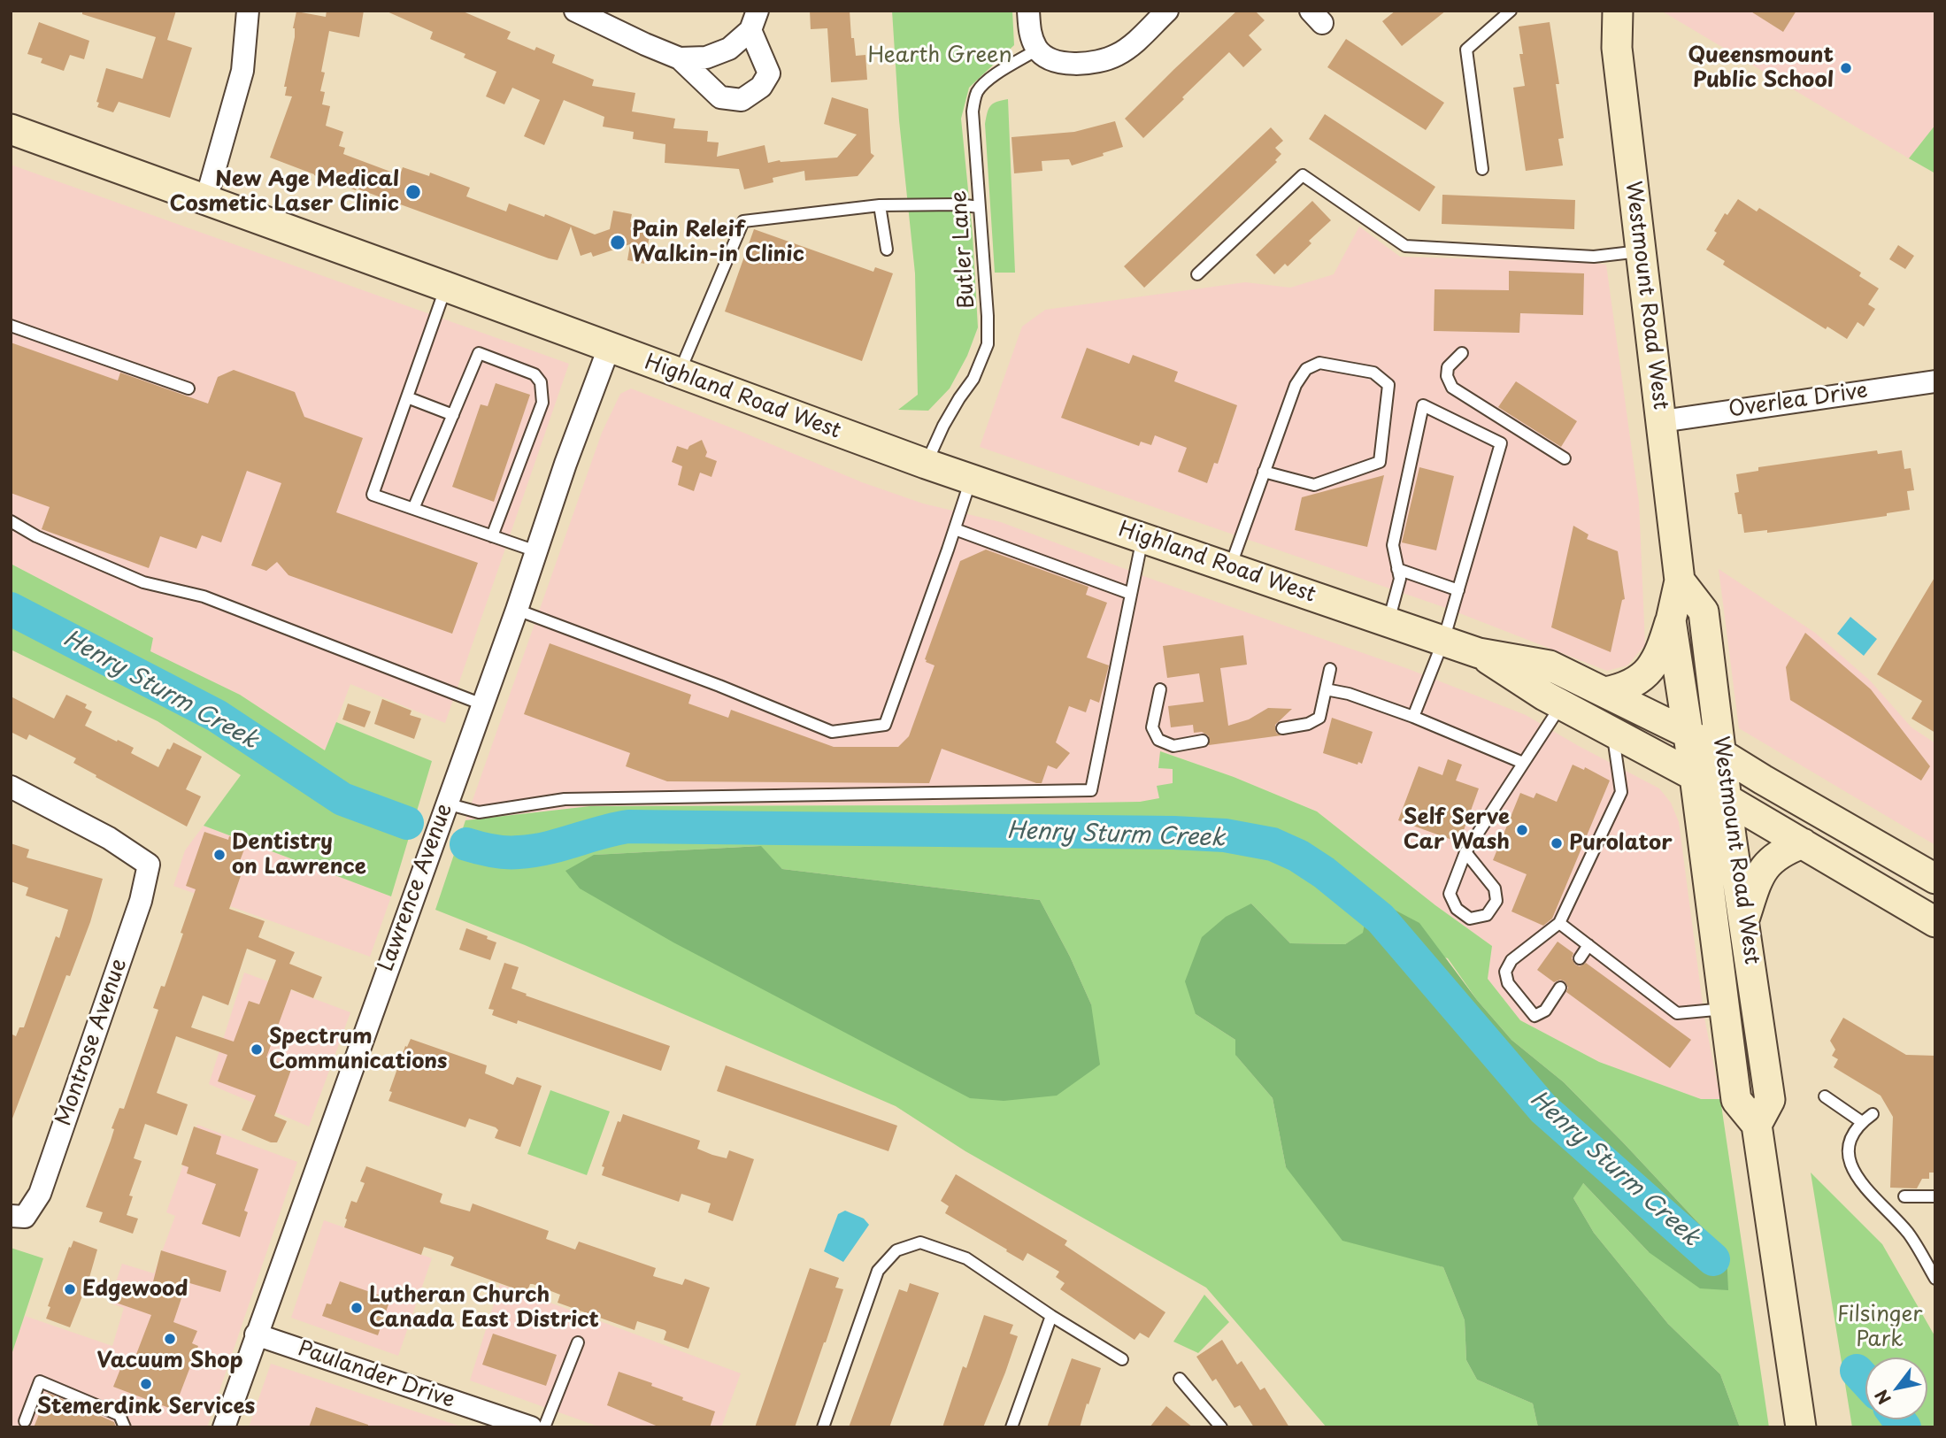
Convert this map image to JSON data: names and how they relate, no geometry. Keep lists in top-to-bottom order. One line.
{"streets":{"main road":["Westmount Road West","Highland Road West"],"street":["Overlea Drive","Lawrence Avenue","Montrose Avenue","Paulander Drive"],"lane":["Butler Lane"]},"crossings":[["Butler Lane","Highland Road West"],["Westmount Road West","Highland Road West"],["Westmount Road West","Overlea Drive"],["Highland Road West","Lawrence Avenue"],["Lawrence Avenue","Paulander Drive"]],"water":["Henry Sturm Creek"],"parks":["Hearth Green","Filsinger Park"],"places":["Queensmount Public School","New Age Medical Cosmetic Laser Clinic","Pain Releif Walkin-in Clinic","Self Serve Car Wash","Purolator","Dentistry on Lawrence","Spectrum Communications","Edgewood","Lutheran Church Canada East District","Vacuum Shop","Stemerdink Services"],"north":"bottom left"}
